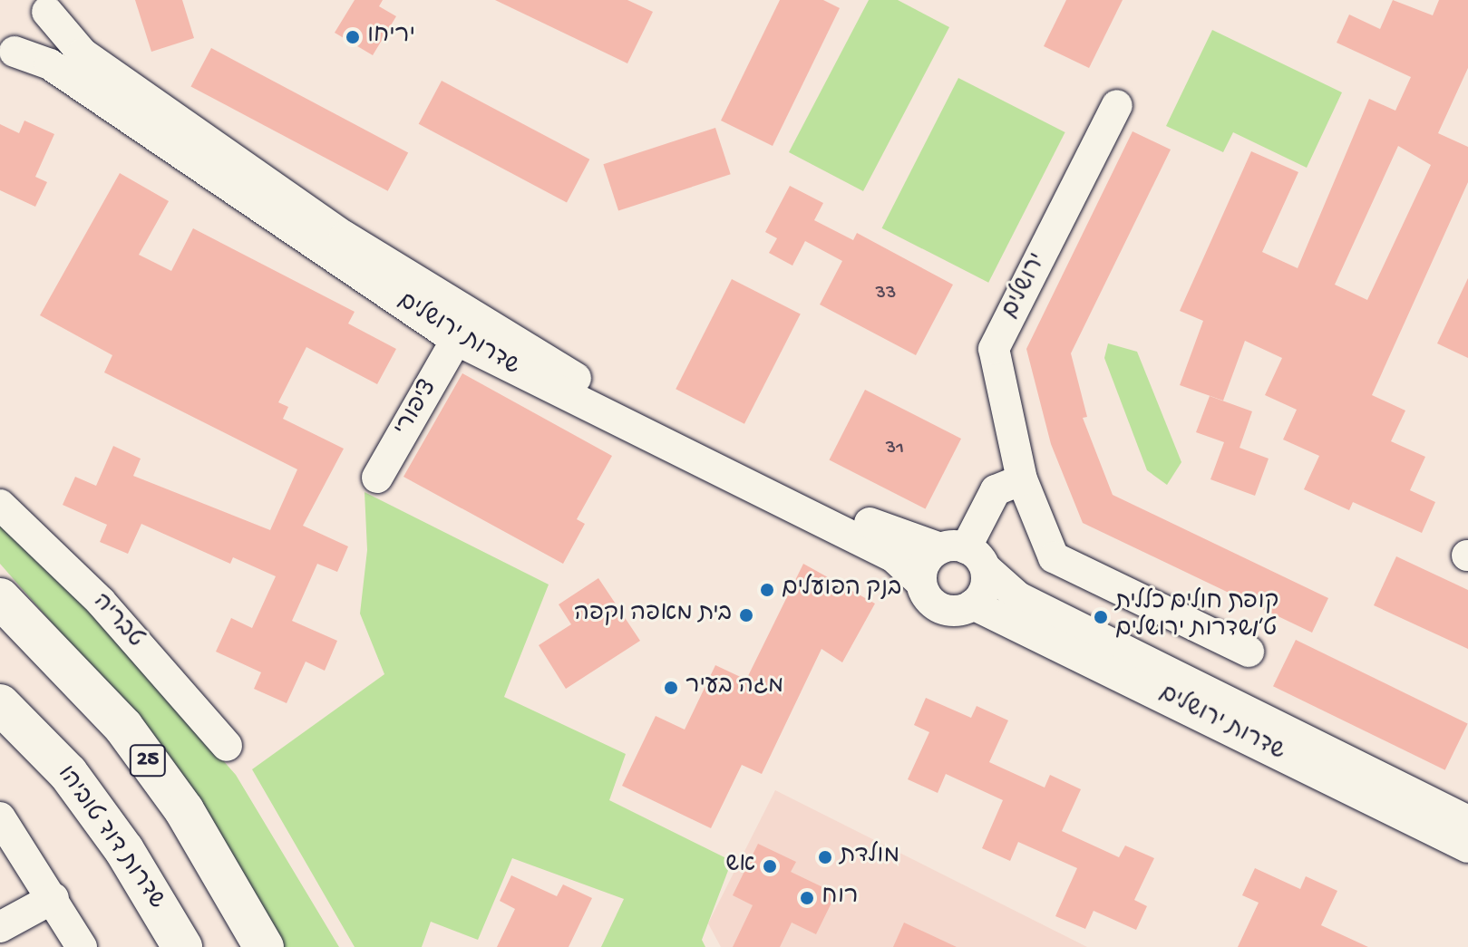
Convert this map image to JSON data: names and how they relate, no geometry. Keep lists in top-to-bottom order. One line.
{"streets":{"highway":["25","שדרות דוד טוביהו"],"street":["ירושלים","שדרות ירושלים","ציפורי","טבריה"]},"crossings":[["שדרות ירושלים","ציפורי"]],"places":["יריחו","בנק הפועלים","בית מאפה וקפה","קופת חולים כללית ט׳/שדרות ירושלים","מגה בעיר","מולדת","אש","רוח"],"house_numbers":["33","31"]}
